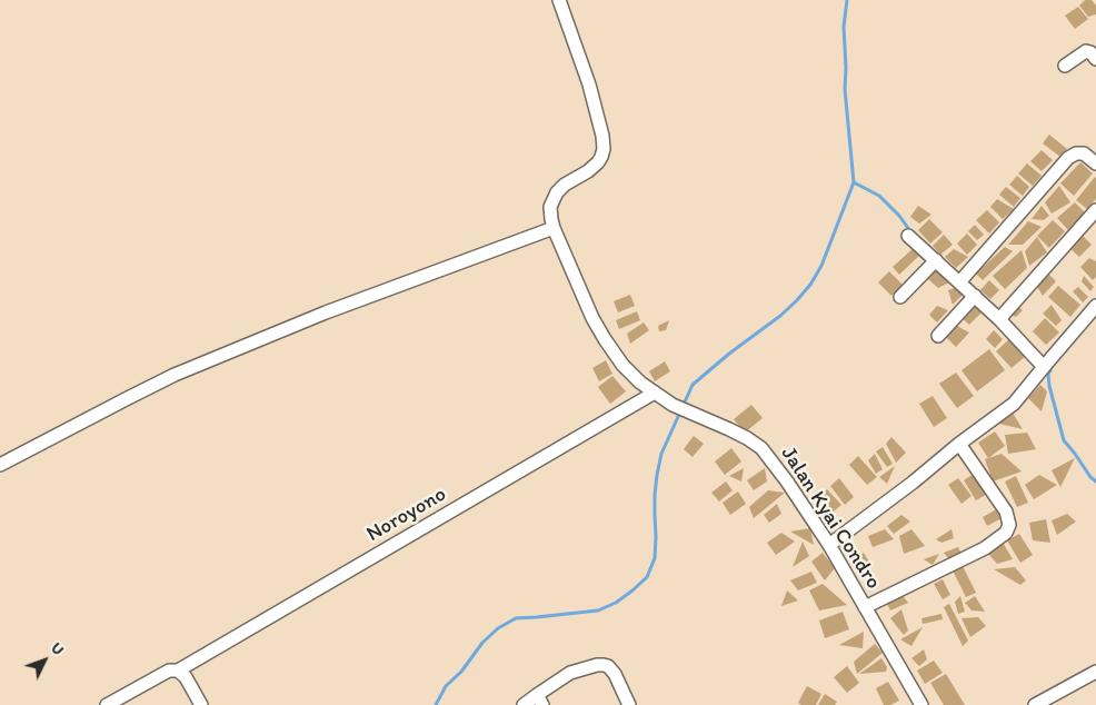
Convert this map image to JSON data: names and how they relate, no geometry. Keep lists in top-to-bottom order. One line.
{"streets":{"street":["Noroyono","Jalan Kyai Condro"]},"crossings":[["Noroyono","Jalan Kyai Condro"]],"north":"top right"}
